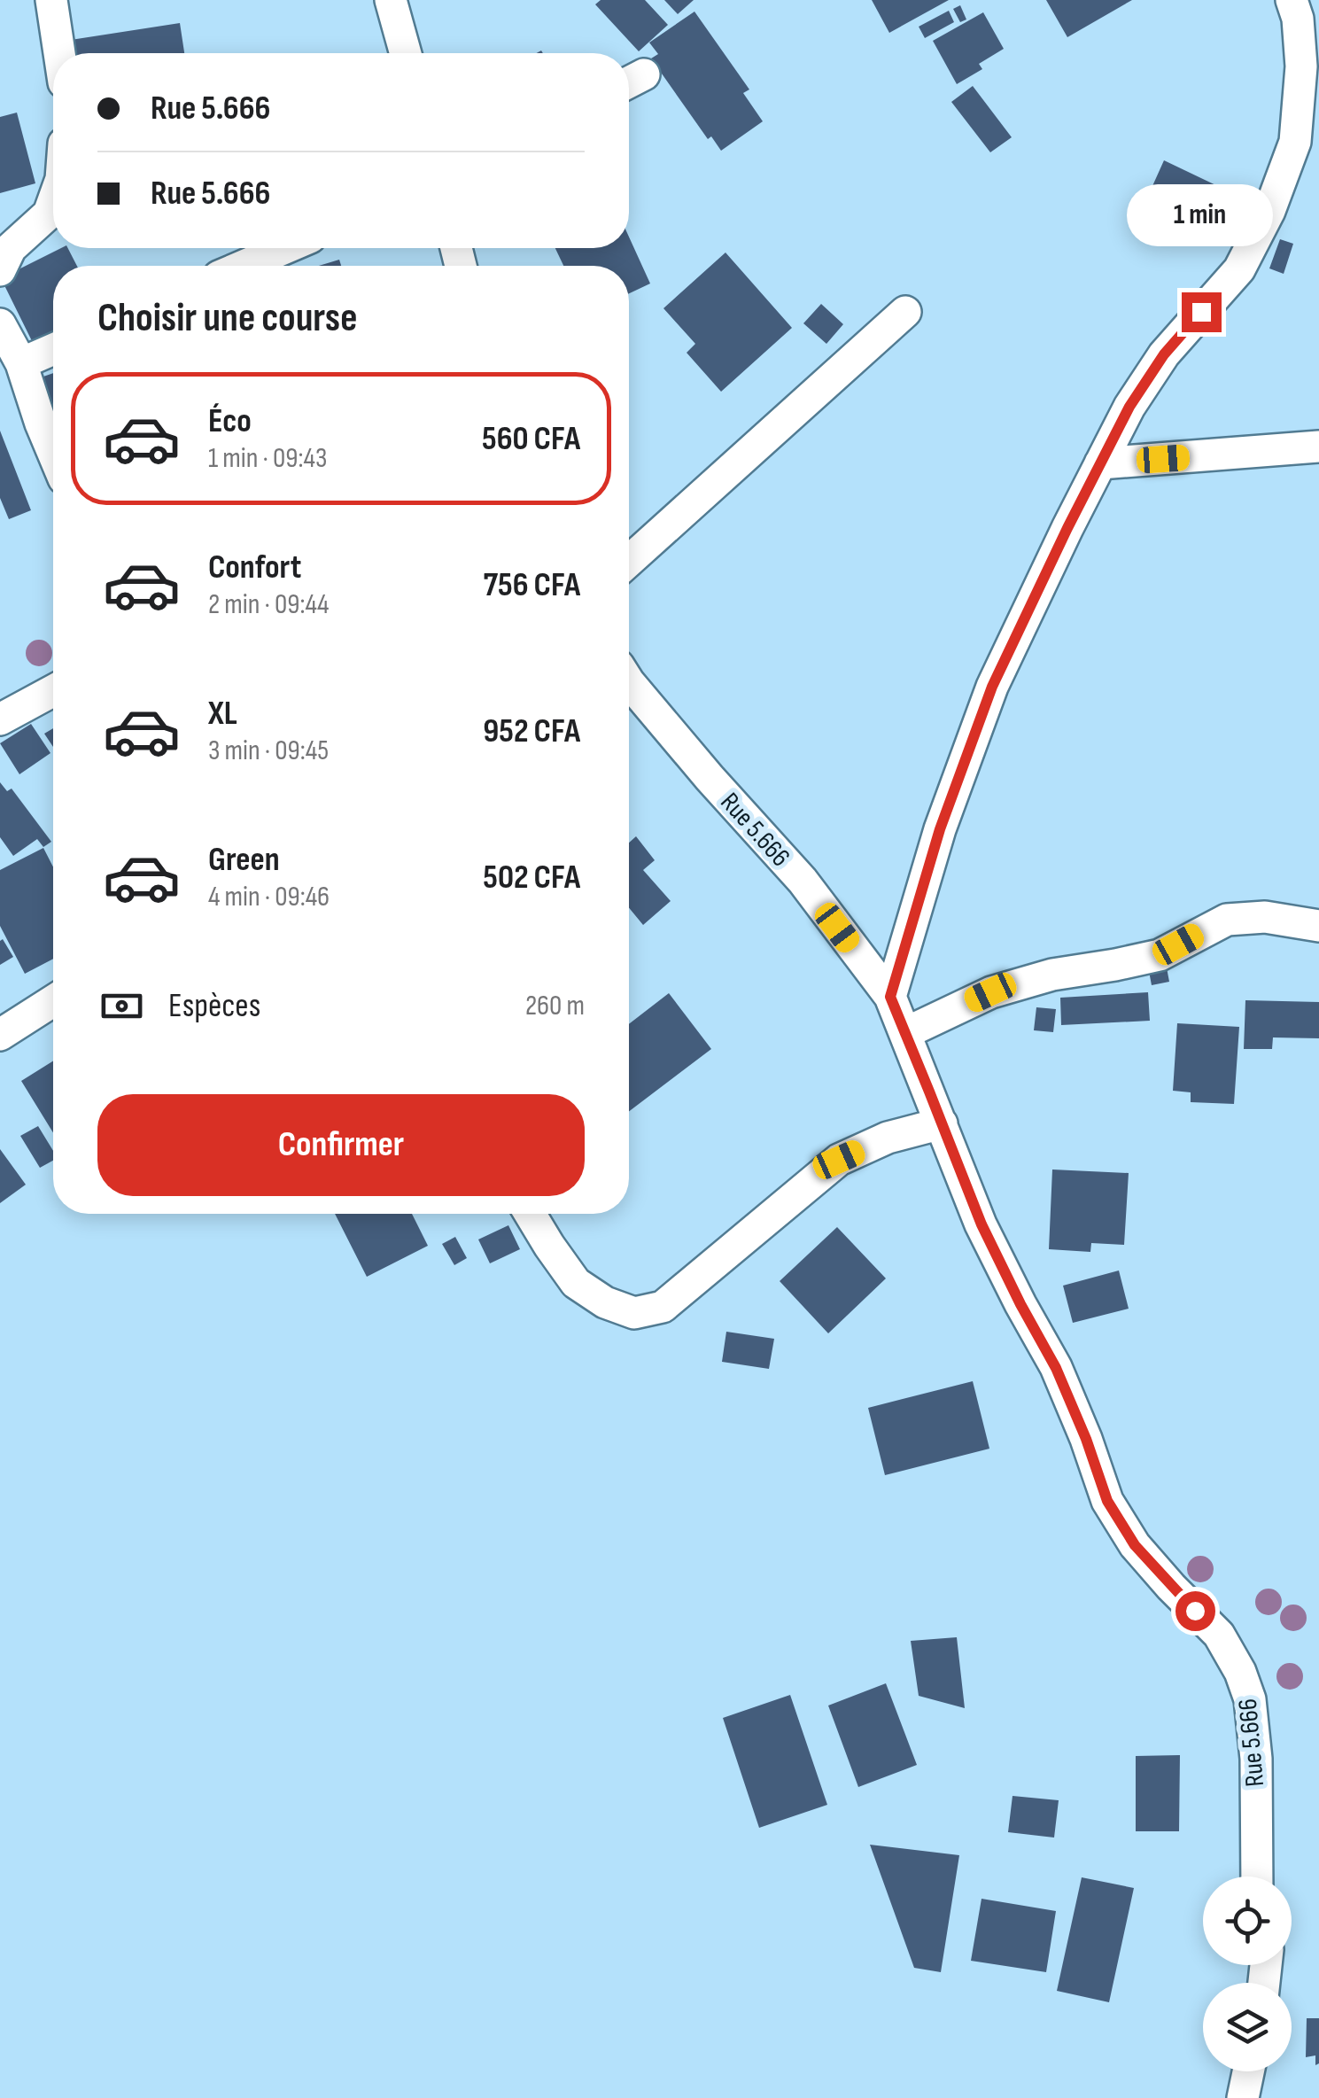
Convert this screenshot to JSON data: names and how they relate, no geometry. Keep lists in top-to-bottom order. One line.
{"streets":{"street":["Rue 5.666"]},"page":{"banner":["Rue 5.666","Rue 5.666"],"bubble":"1 min","heading":"Choisir une course","list":[{"name":"Éco","note":"1 min · 09:43","value":"560 CFA"},{"name":"Confort","note":"2 min · 09:44","value":"756 CFA"},{"name":"XL","note":"3 min · 09:45","value":"952 CFA"},{"name":"Green","note":"4 min · 09:46","value":"502 CFA"}],"pay":["Espèces","260 m"],"buttons":"Confirmer"}}
